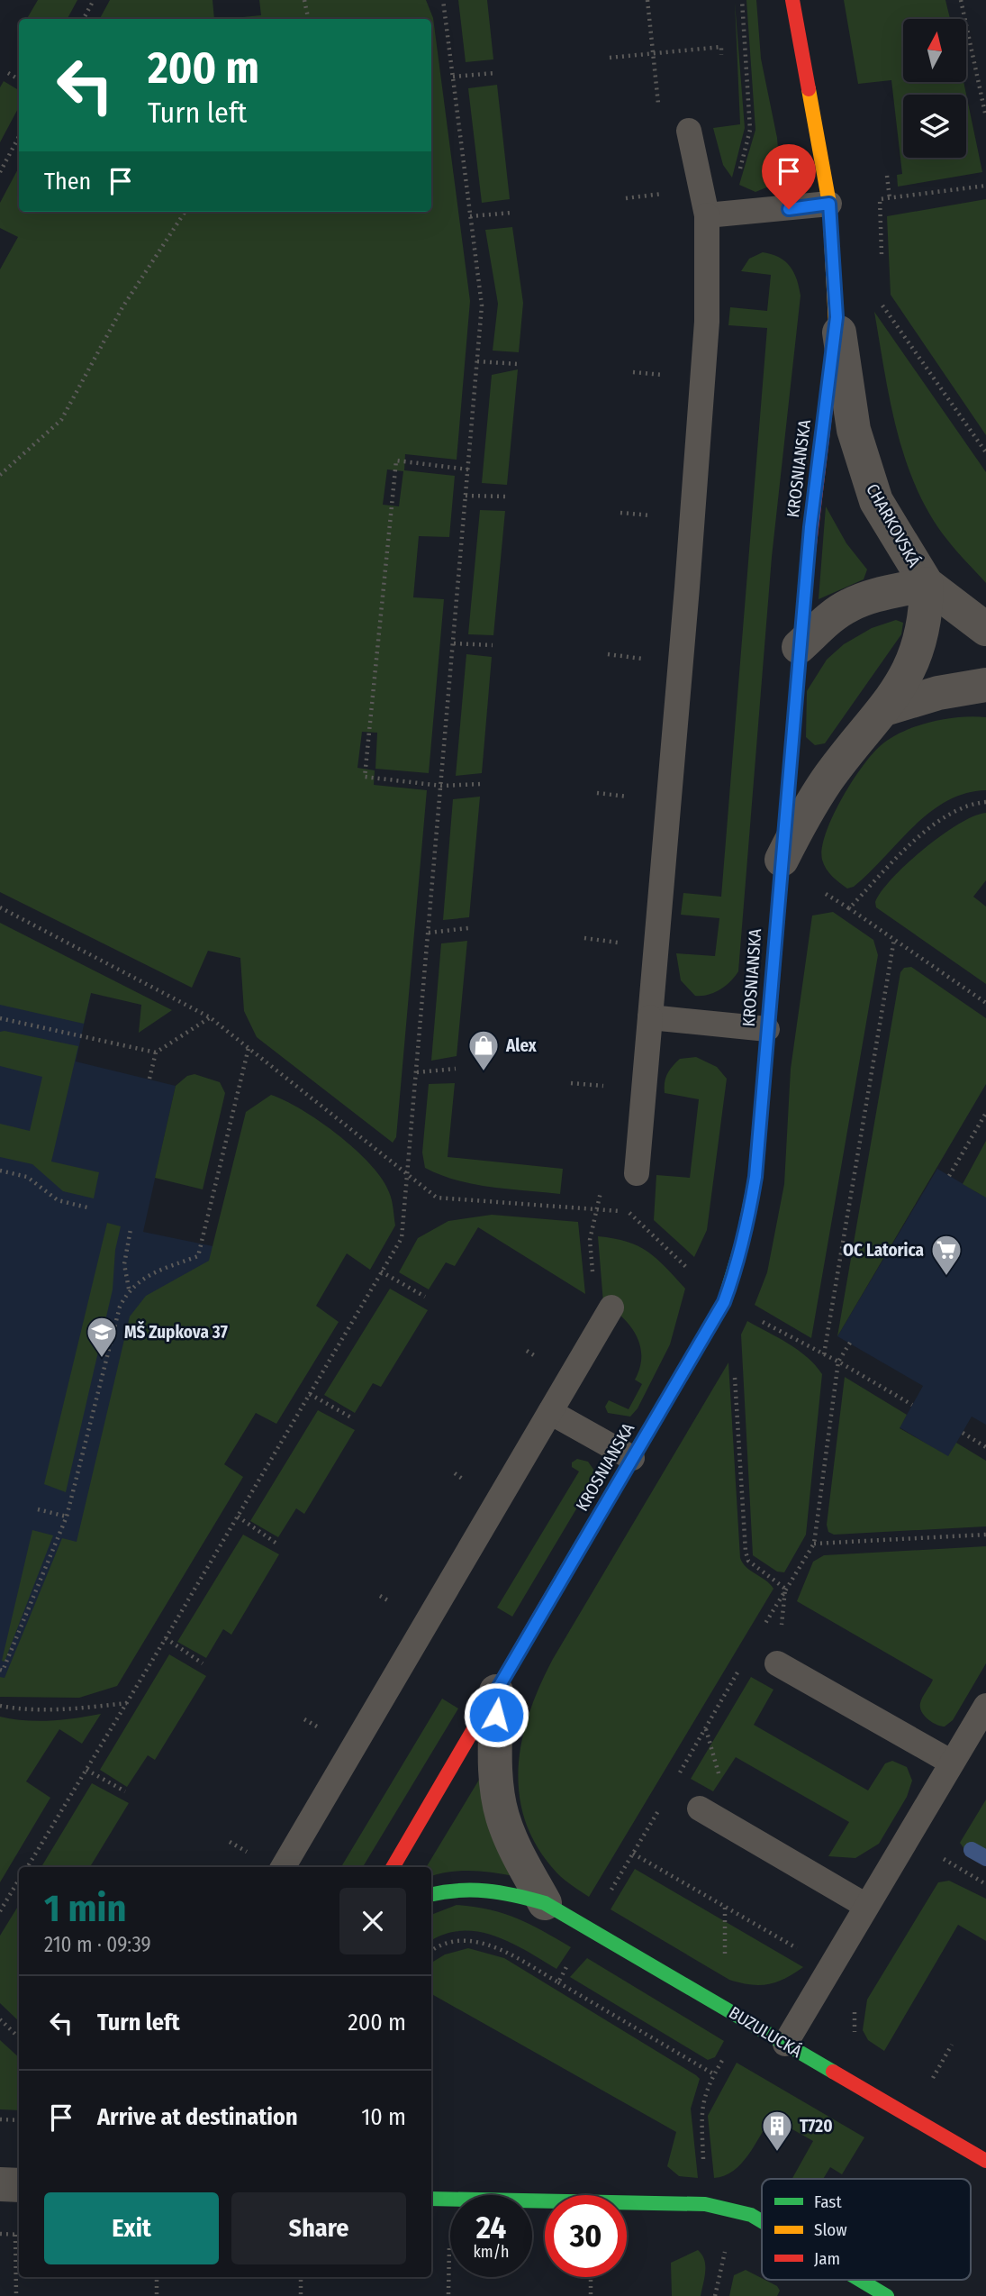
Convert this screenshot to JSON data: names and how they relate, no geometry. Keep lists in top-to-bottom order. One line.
{"streets":{"street":["KROSNIANSKA","CHARKOVSKÁ","BUZULUCKÁ"]},"crossings":[["KROSNIANSKA","CHARKOVSKÁ"]],"places":{"shop":["Alex"],"supermarket":["OC Latorica"],"school or university":["MŠ Zupkova 37"],"building":["T720"]},"legend":["Fast","Slow","Jam"],"north":"top","page":{"turn":["200 m","Turn left"],"then":"Then","heading":["1 min","210 m · 09:39"],"list":[{"name":"Turn left","value":"200 m"},{"name":"Arrive at destination","value":"10 m"}],"buttons":["Exit","Share"],"speed":"24 km/h","limit":"30"}}
